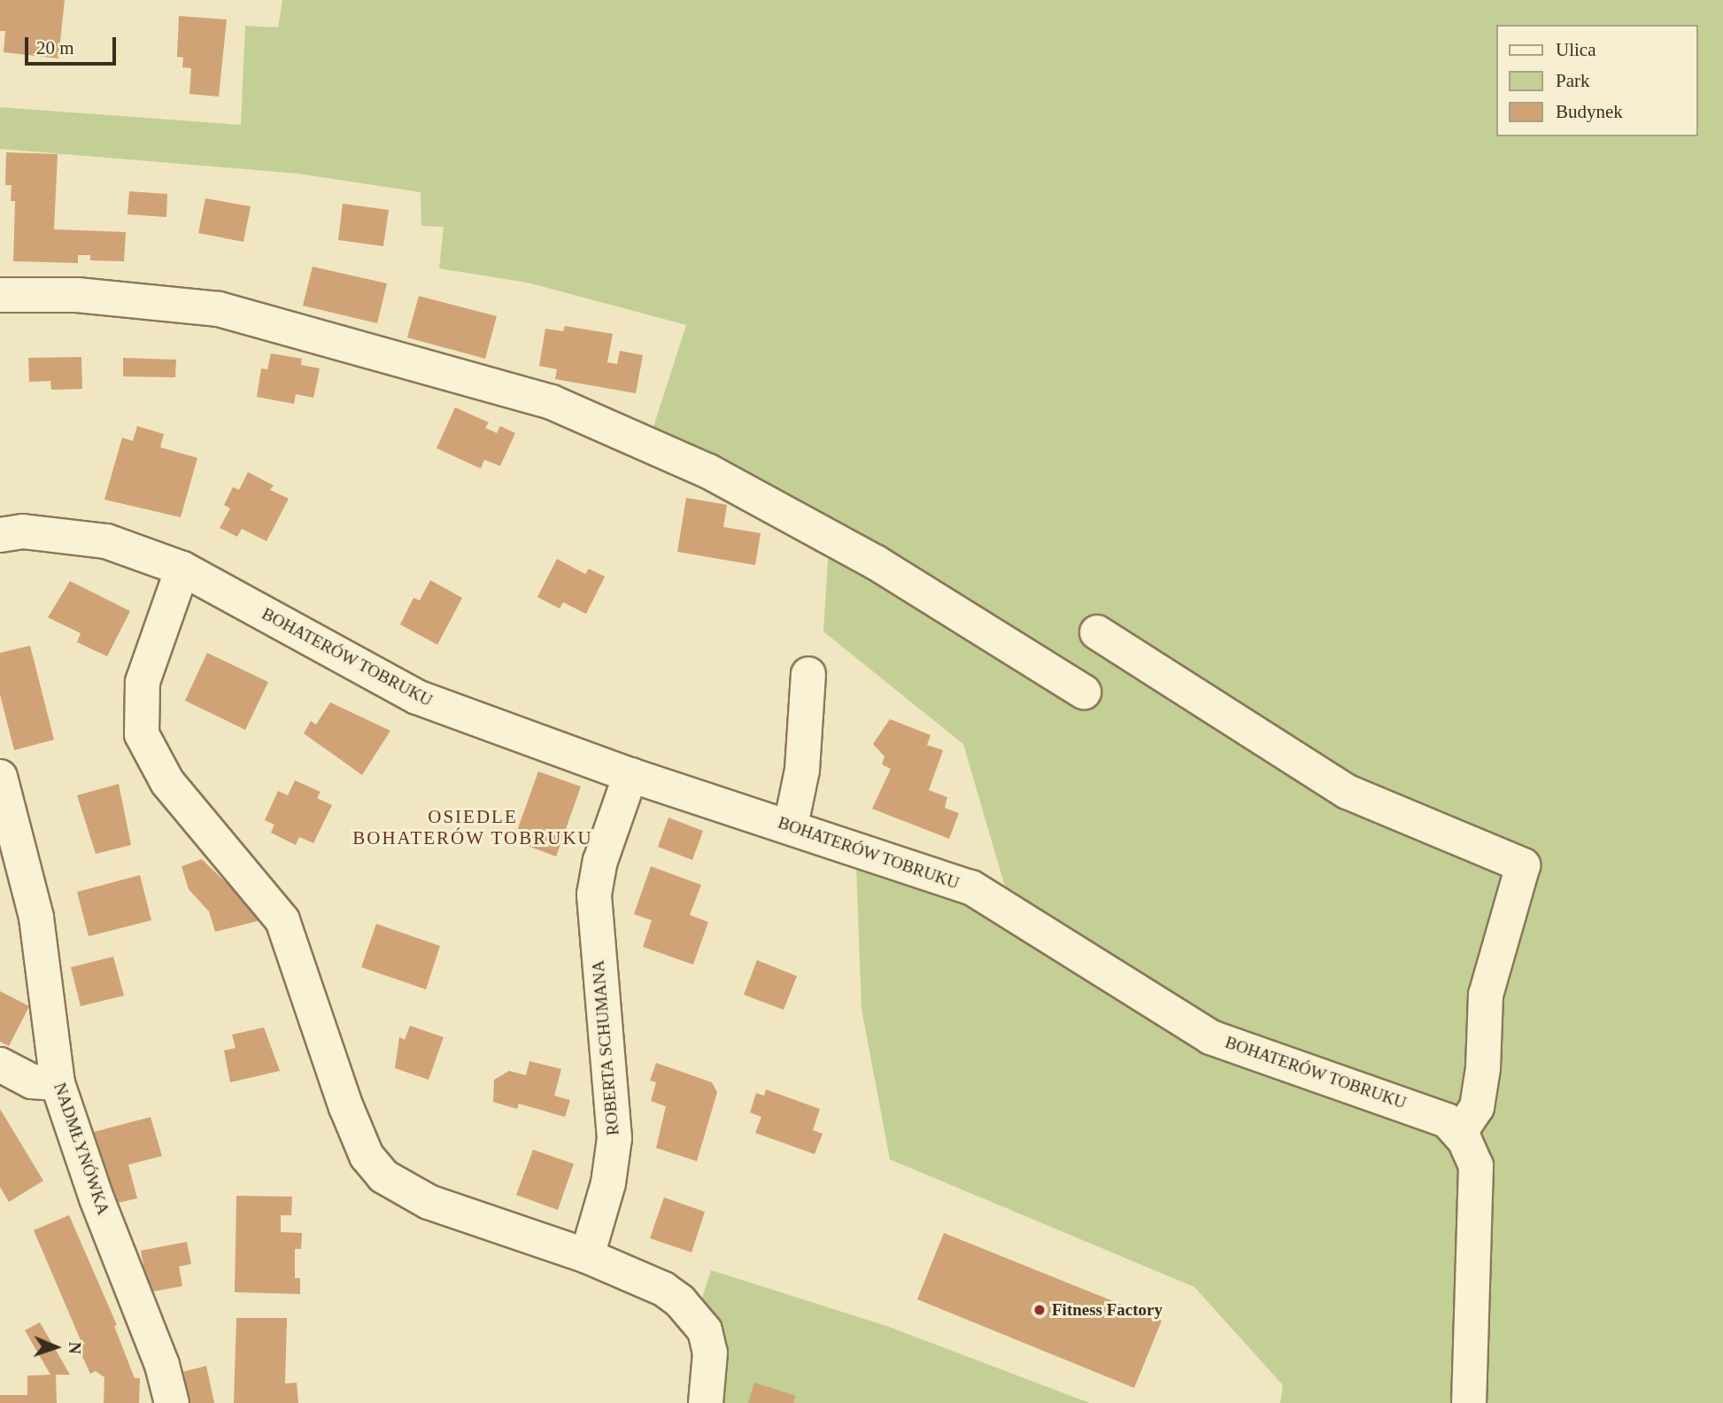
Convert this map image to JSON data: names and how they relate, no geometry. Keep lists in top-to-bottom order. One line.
{"streets":{"street":["BOHATERÓW TOBRUKU","ROBERTA SCHUMANA","NADMŁYNÓWKA"]},"crossings":[["BOHATERÓW TOBRUKU","ROBERTA SCHUMANA"]],"districts":["OSIEDLE BOHATERÓW TOBRUKU"],"places":["Fitness Factory"],"legend":["Ulica","Park","Budynek"],"scale_bar":"20 m","north":"right"}
